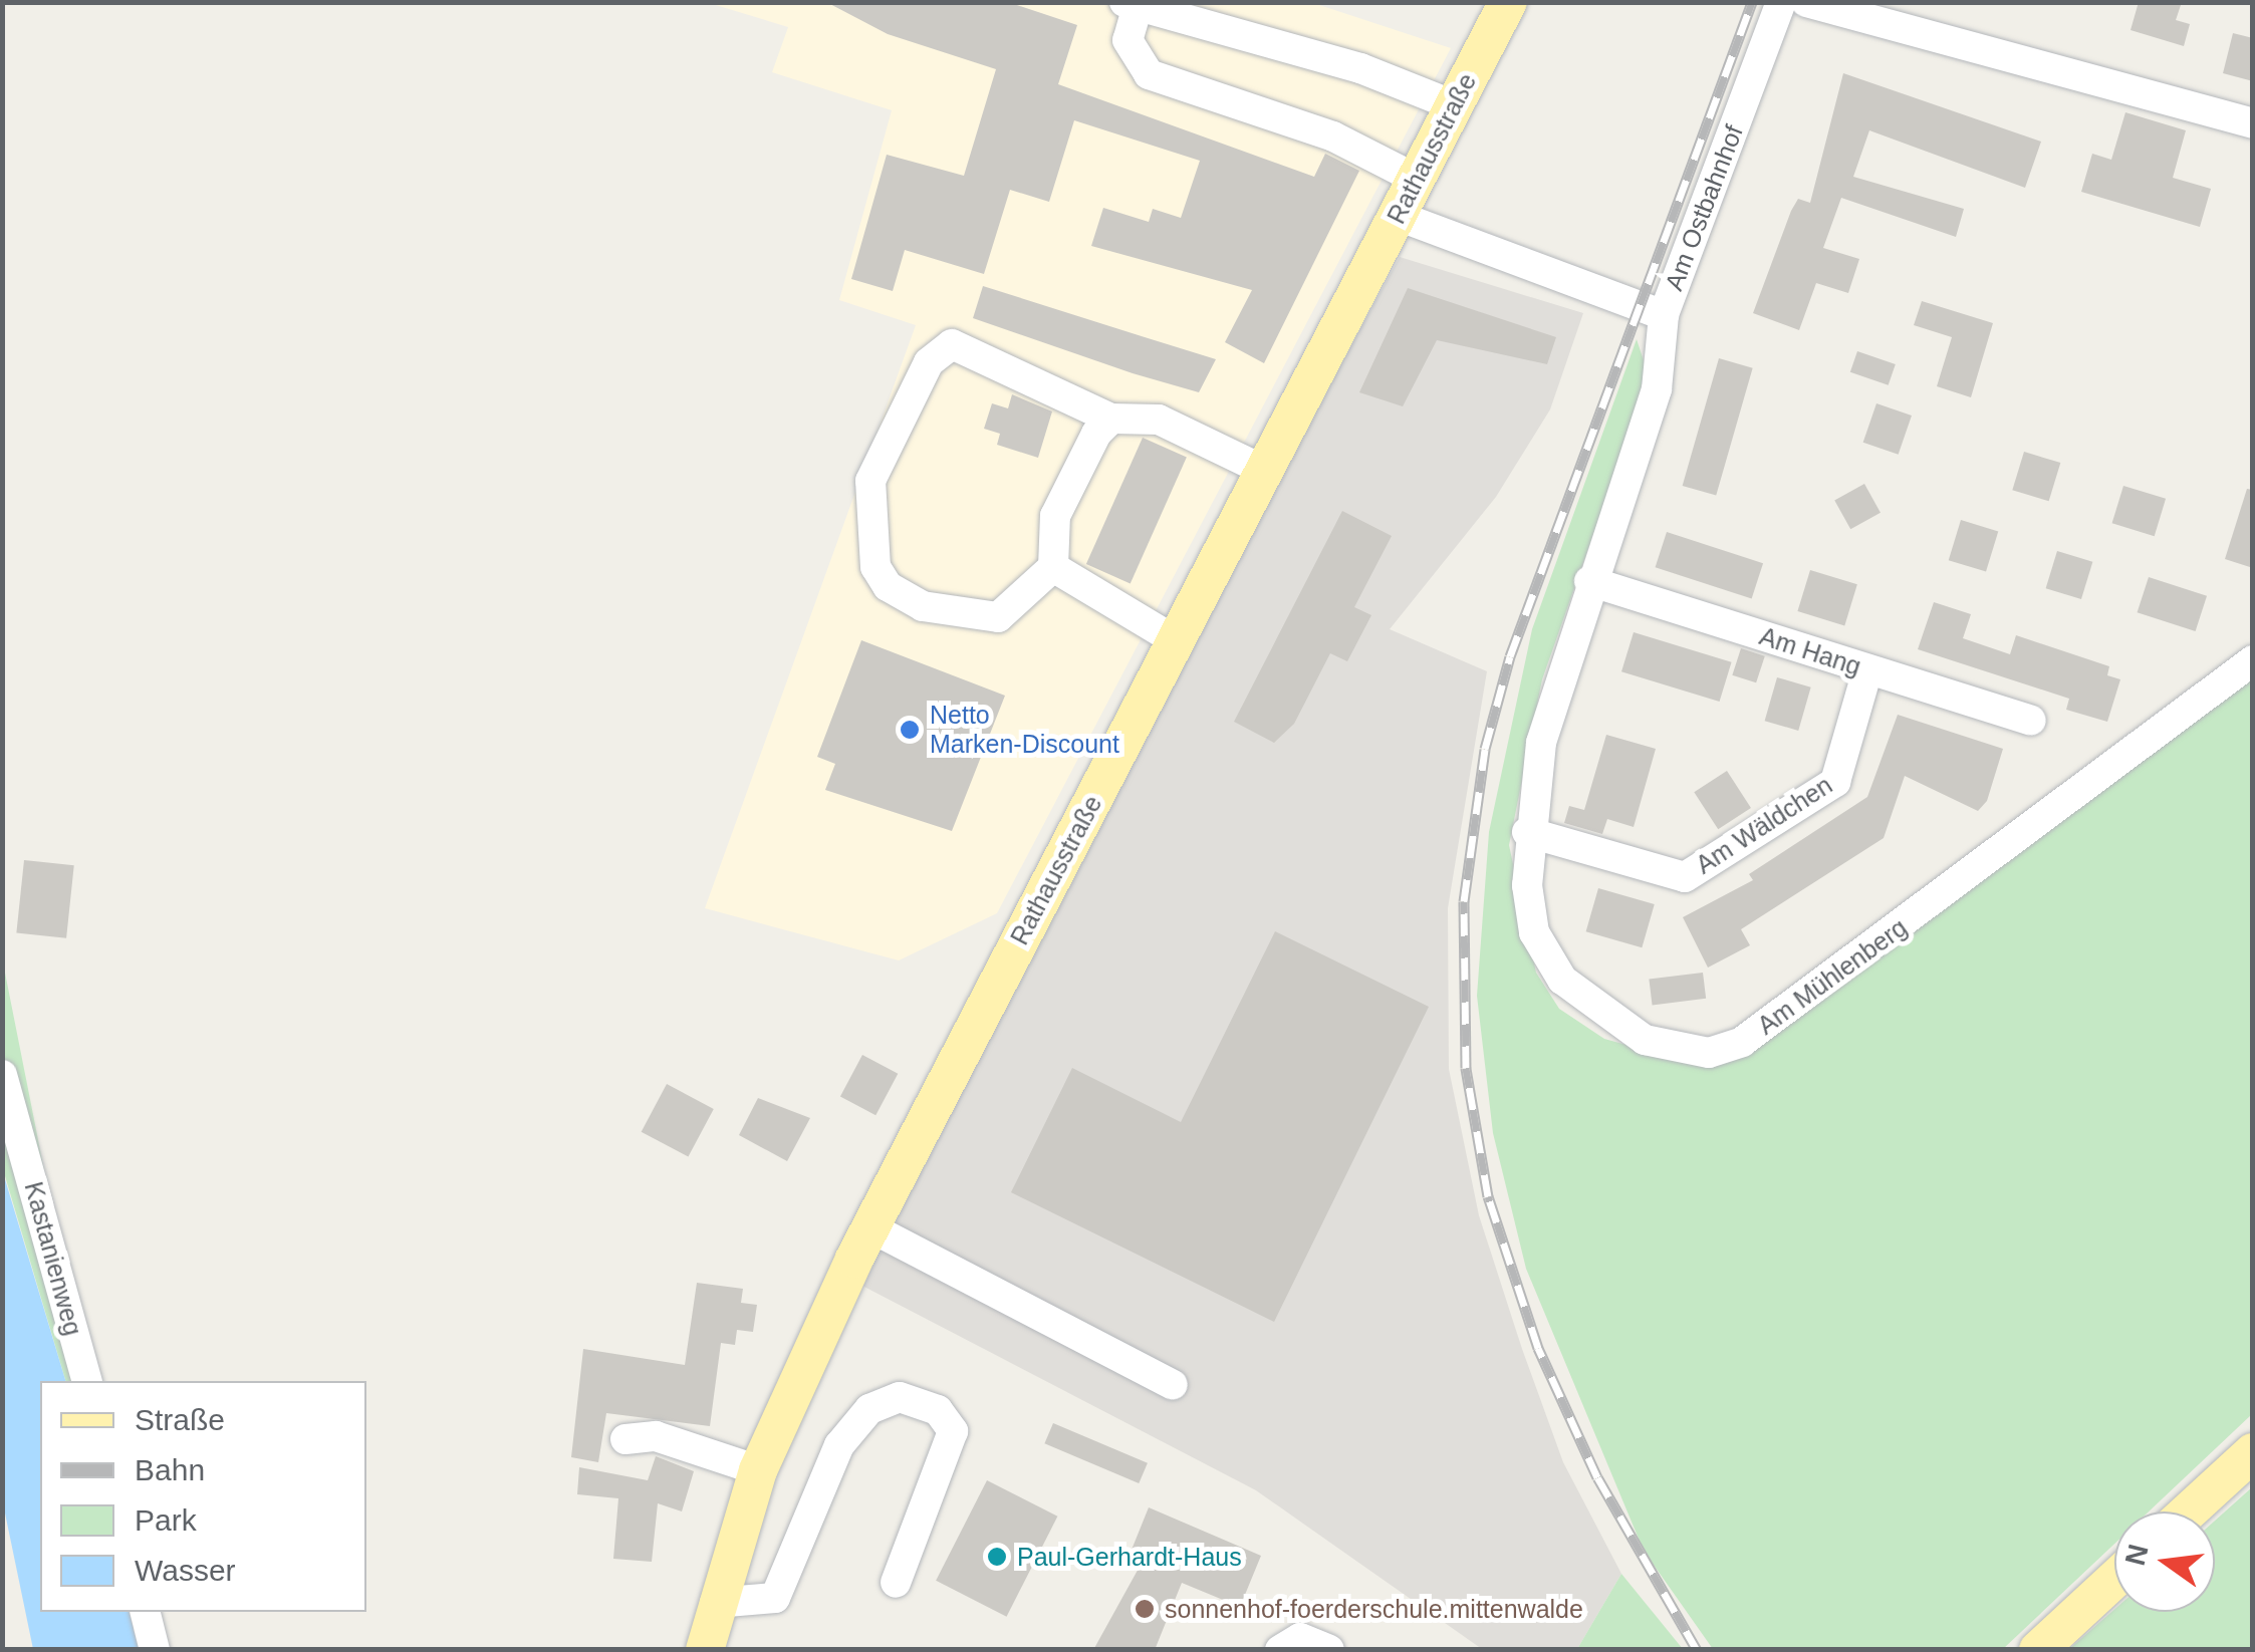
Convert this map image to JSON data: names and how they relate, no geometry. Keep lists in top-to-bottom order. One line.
{"streets":{"main road":["Rathausstraße"],"street":["Am Ostbahnhof","Am Hang","Am Wäldchen","Am Mühlenberg","Kastanienweg"]},"crossings":[["Rathausstraße","Am Ostbahnhof"],["Am Ostbahnhof","Am Mühlenberg"],["Am Hang","Am Wäldchen"],["Am Hang","Am Mühlenberg"],["Am Wäldchen","Am Mühlenberg"]],"places":["Netto Marken-Discount","Paul-Gerhardt-Haus","sonnenhof-foerderschule.mittenwalde"],"legend":["Straße","Bahn","Park","Wasser"],"north":"left"}
